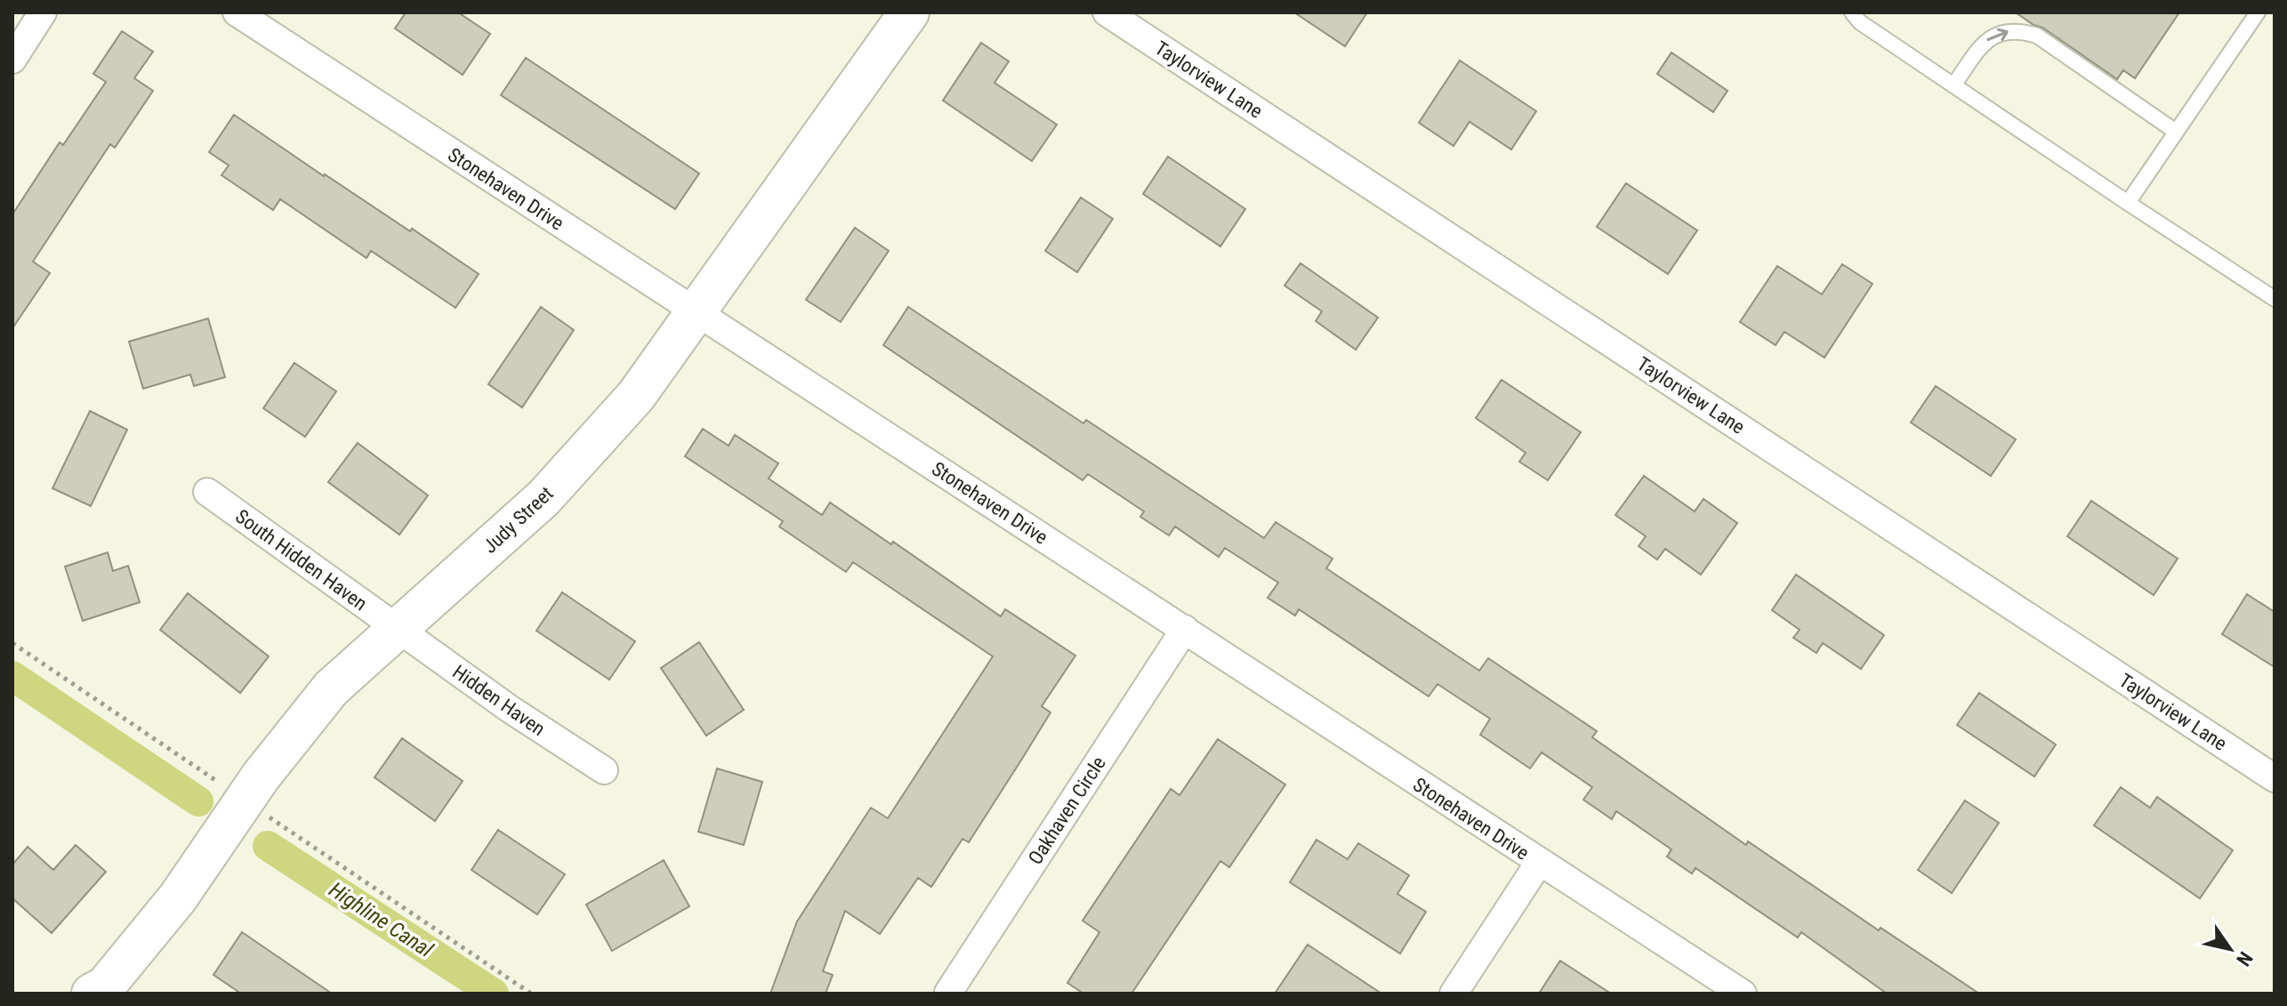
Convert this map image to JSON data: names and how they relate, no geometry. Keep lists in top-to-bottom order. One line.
{"streets":{"street":["Taylorview Lane","Stonehaven Drive","Judy Street","South Hidden Haven","Hidden Haven","Oakhaven Circle"]},"crossings":[["Stonehaven Drive","Judy Street"],["Stonehaven Drive","Oakhaven Circle"],["Judy Street","South Hidden Haven"],["Judy Street","Hidden Haven"],["South Hidden Haven","Hidden Haven"]],"water":["Highline Canal"],"north":"bottom right"}
